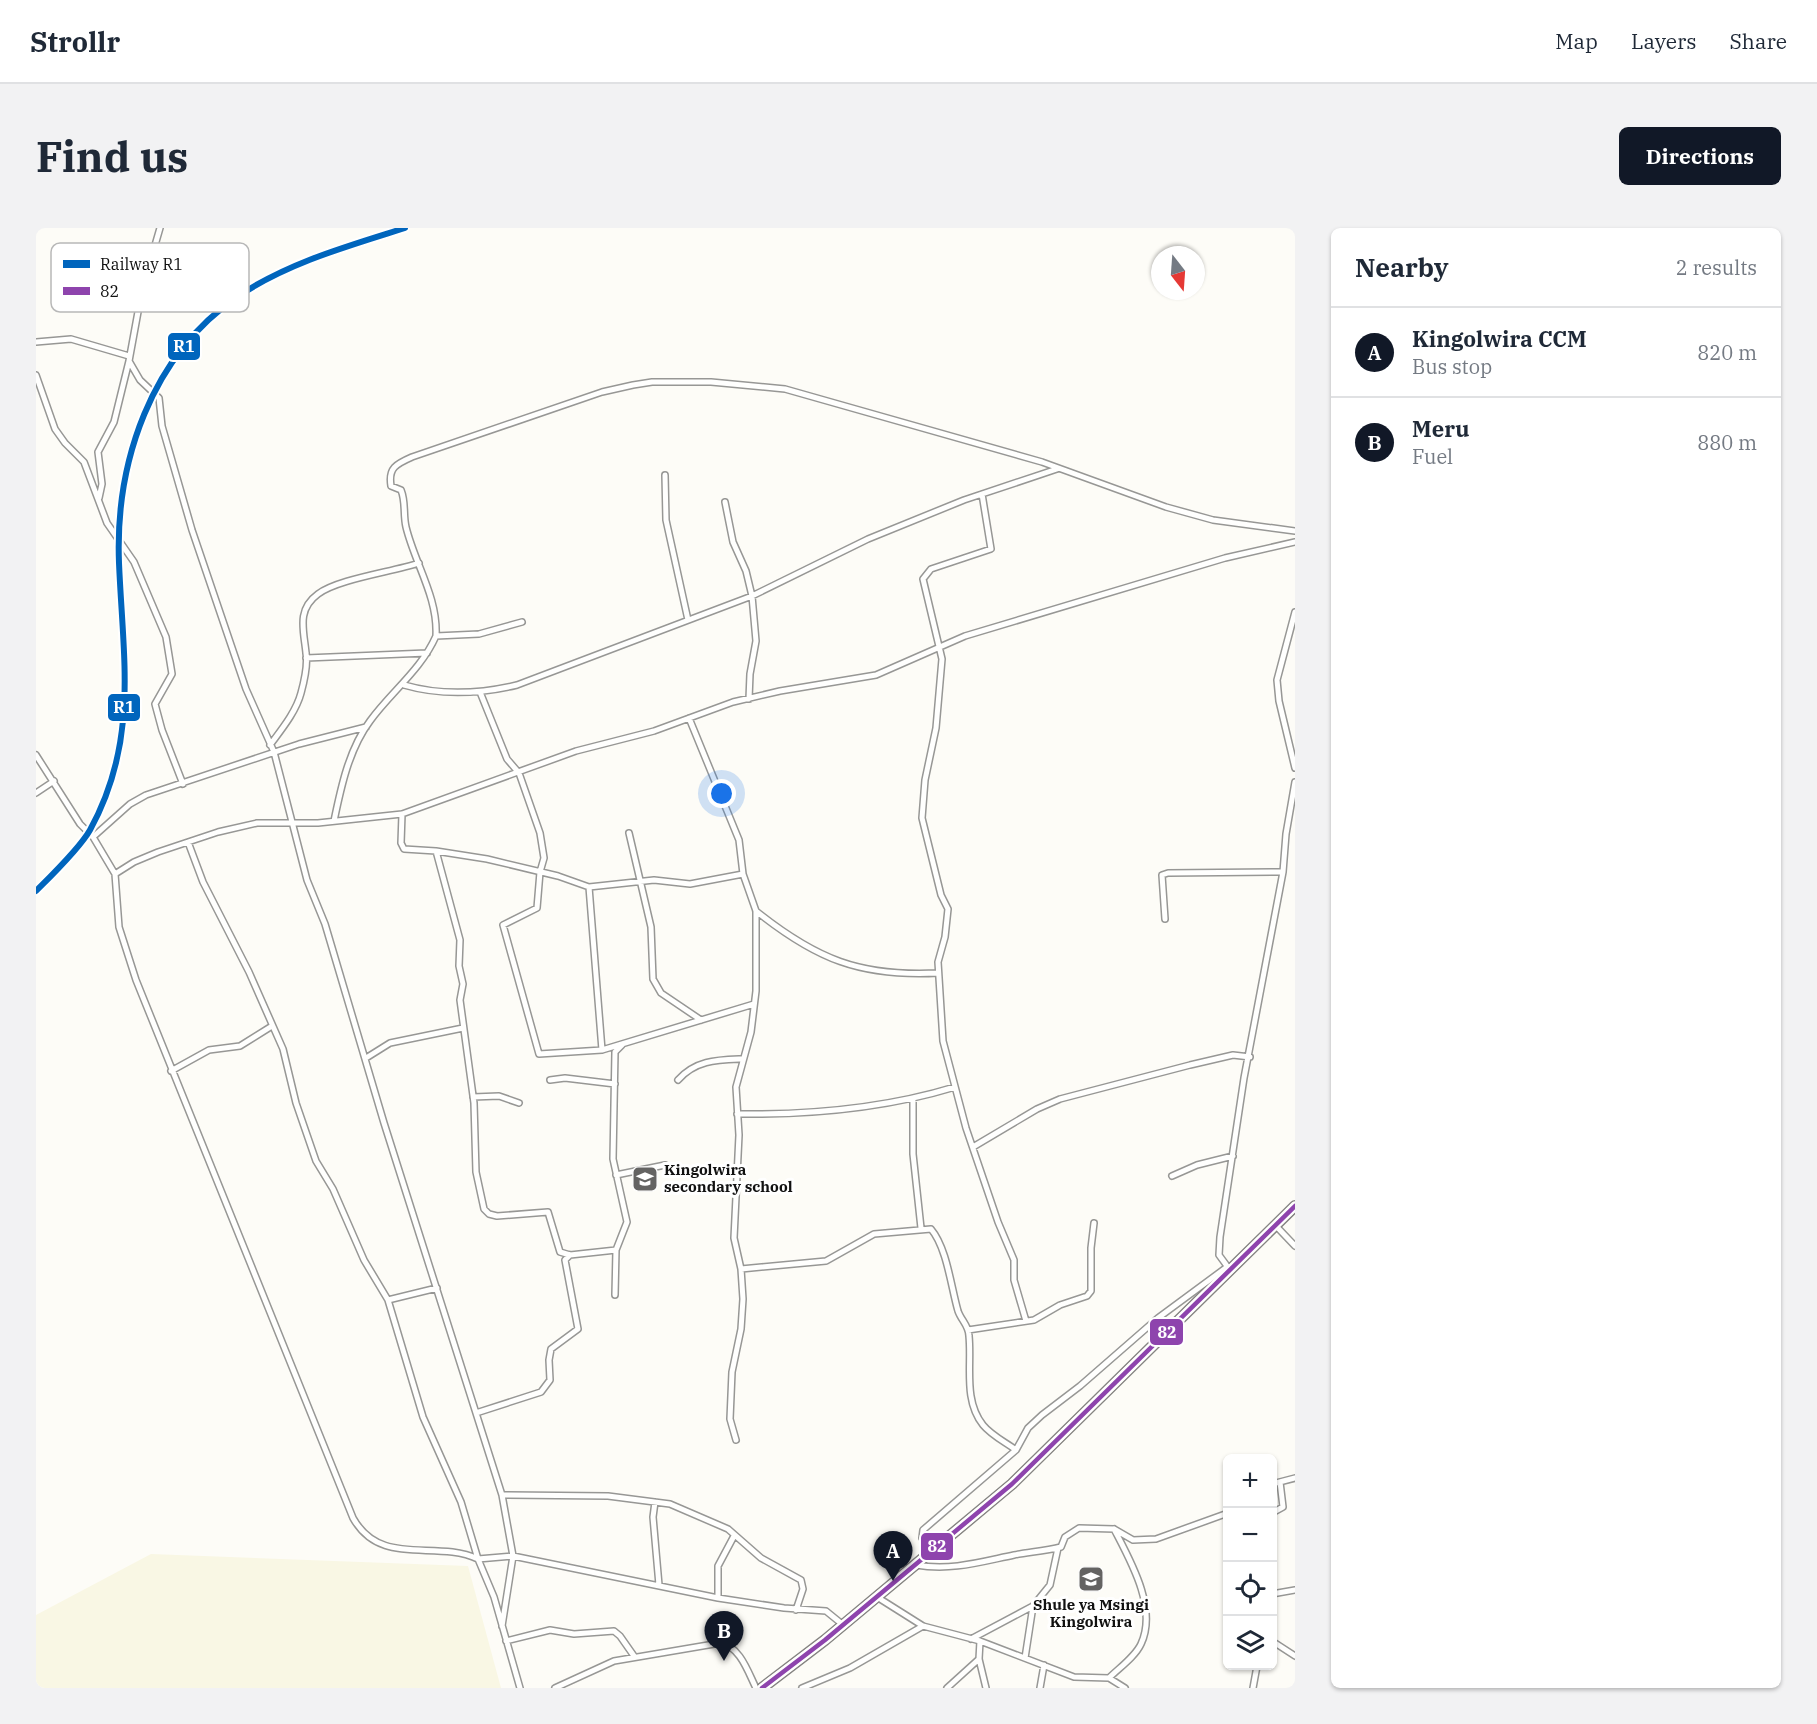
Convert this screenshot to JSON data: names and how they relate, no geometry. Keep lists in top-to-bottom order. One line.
{"places":{"school or university":["Kingolwira secondary school","Shule ya Msingi Kingolwira"]},"lines":["rail line R1","transit line 82"],"legend":["Railway R1","82"],"north":"bottom","page":{"header":"Strollr","nav":["Map","Layers","Share"],"buttons":"Directions","title":"Find us","heading":["Nearby","2 results"],"list":[{"mark":"A","name":"Kingolwira CCM","note":"Bus stop","value":"820 m"},{"mark":"B","name":"Meru","note":"Fuel","value":"880 m"}],"map_buttons":["+","−"],"pins":["A","B"]}}
